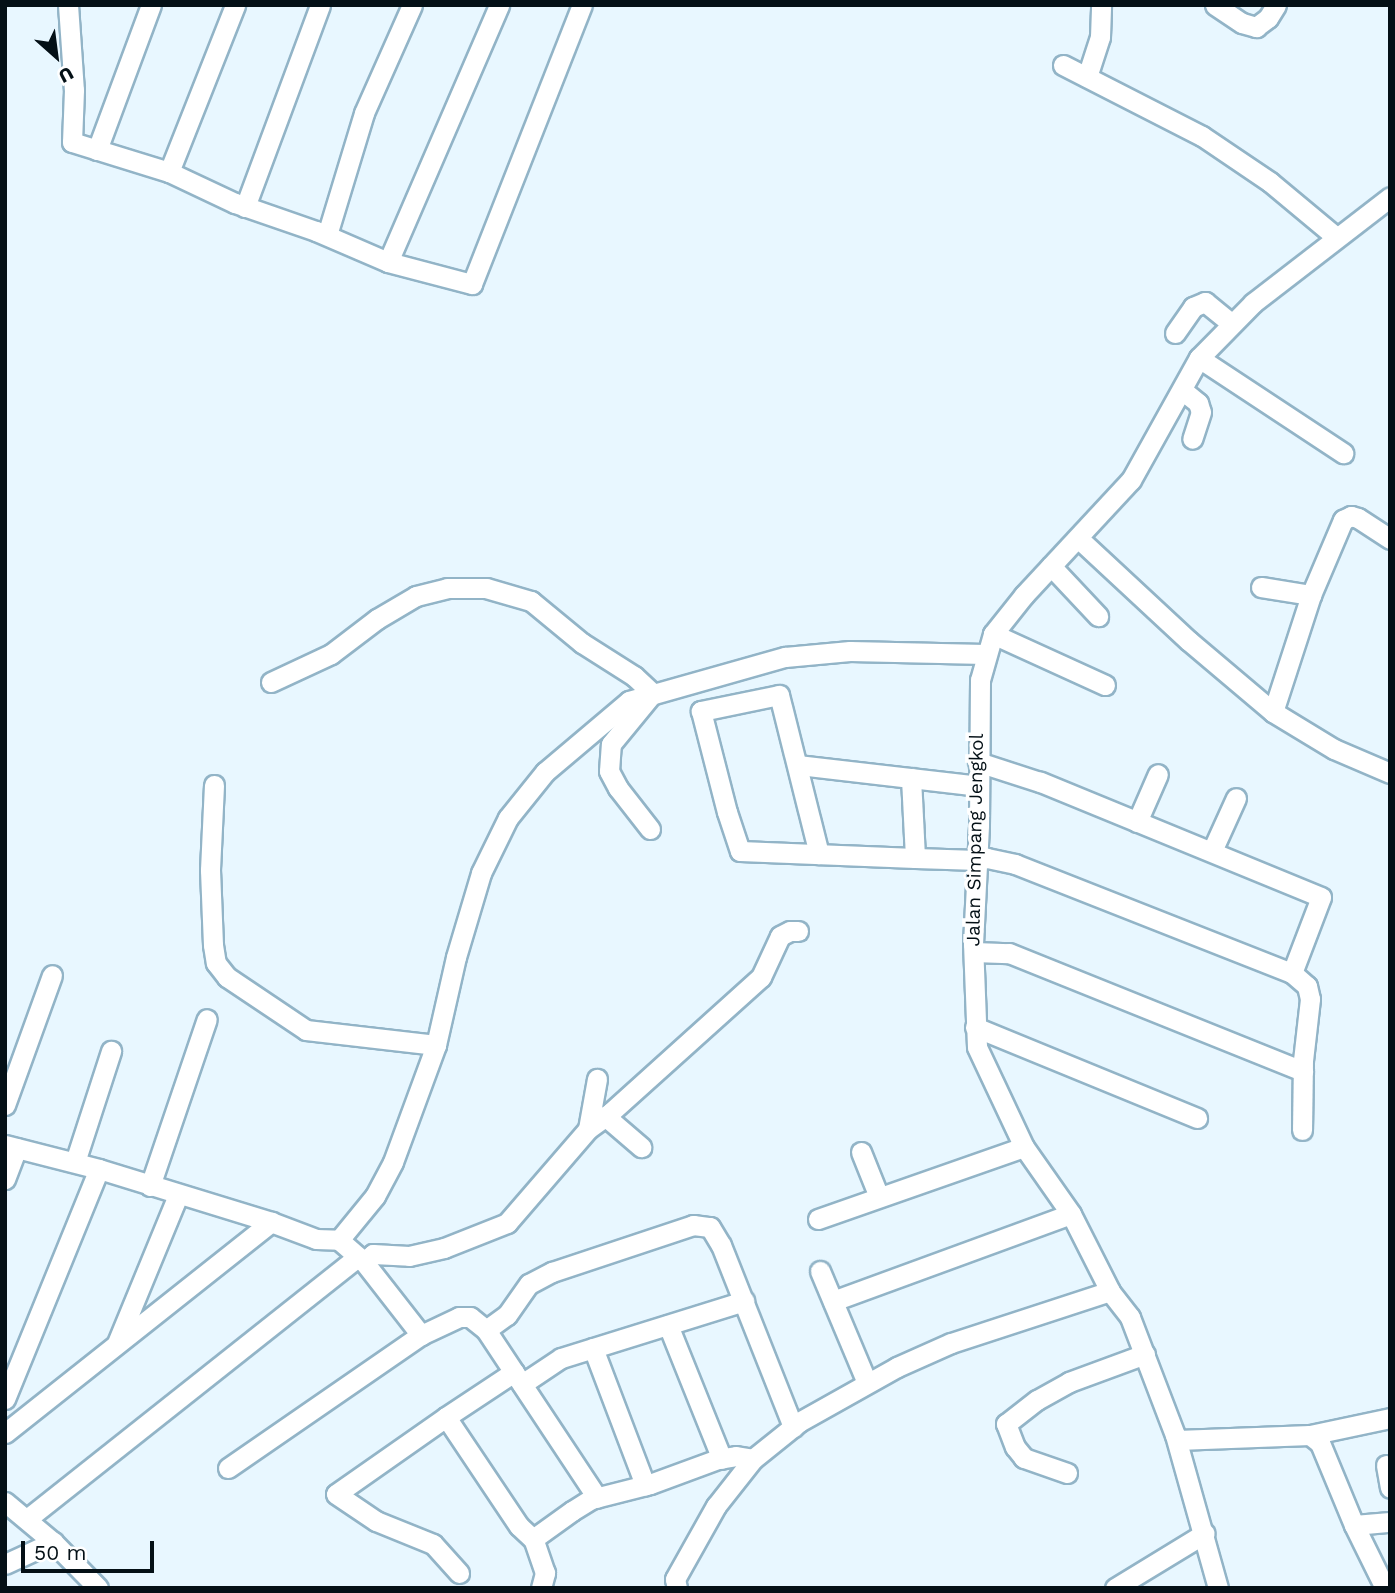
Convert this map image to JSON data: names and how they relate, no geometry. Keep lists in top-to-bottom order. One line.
{"streets":{"street":["Jalan Simpang Jengkol"]},"scale_bar":"50 m","north":"bottom right"}
